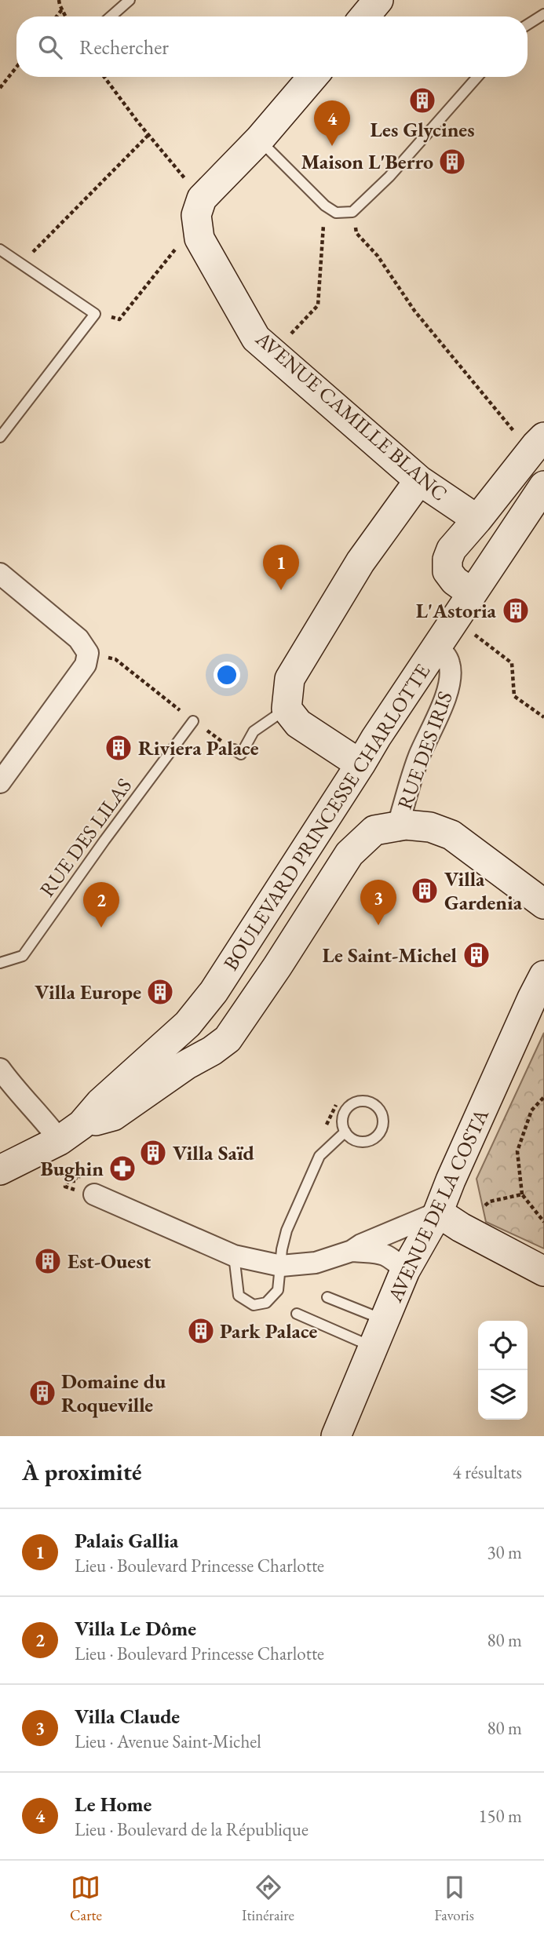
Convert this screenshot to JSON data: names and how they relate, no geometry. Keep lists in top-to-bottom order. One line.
{"streets":{"main road":["AVENUE CAMILLE BLANC","BOULEVARD PRINCESSE CHARLOTTE","AVENUE DE LA COSTA"],"street":["RUE DES IRIS"],"lane":["RUE DES LILAS"]},"crossings":[["RUE DES IRIS","BOULEVARD PRINCESSE CHARLOTTE"]],"places":{"building":["Les Glycines","Maison L'Berro","L'Astoria","Riviera Palace","Villa Gardenia","Le Saint-Michel","Villa Europe","Villa Saïd","Est-Ouest","Park Palace","Domaine du Roqueville"],"pharmacy":["Bughin"]},"page":{"search":"Rechercher","pins":["4","1","3","2"],"heading":["À proximité","4 résultats"],"list":[{"mark":"1","name":"Palais Gallia","note":"Lieu · Boulevard Princesse Charlotte","value":"30 m"},{"mark":"2","name":"Villa Le Dôme","note":"Lieu · Boulevard Princesse Charlotte","value":"80 m"},{"mark":"3","name":"Villa Claude","note":"Lieu · Avenue Saint-Michel","value":"80 m"},{"mark":"4","name":"Le Home","note":"Lieu · Boulevard de la République","value":"150 m"}],"nav":["Carte","Itinéraire","Favoris"]}}
